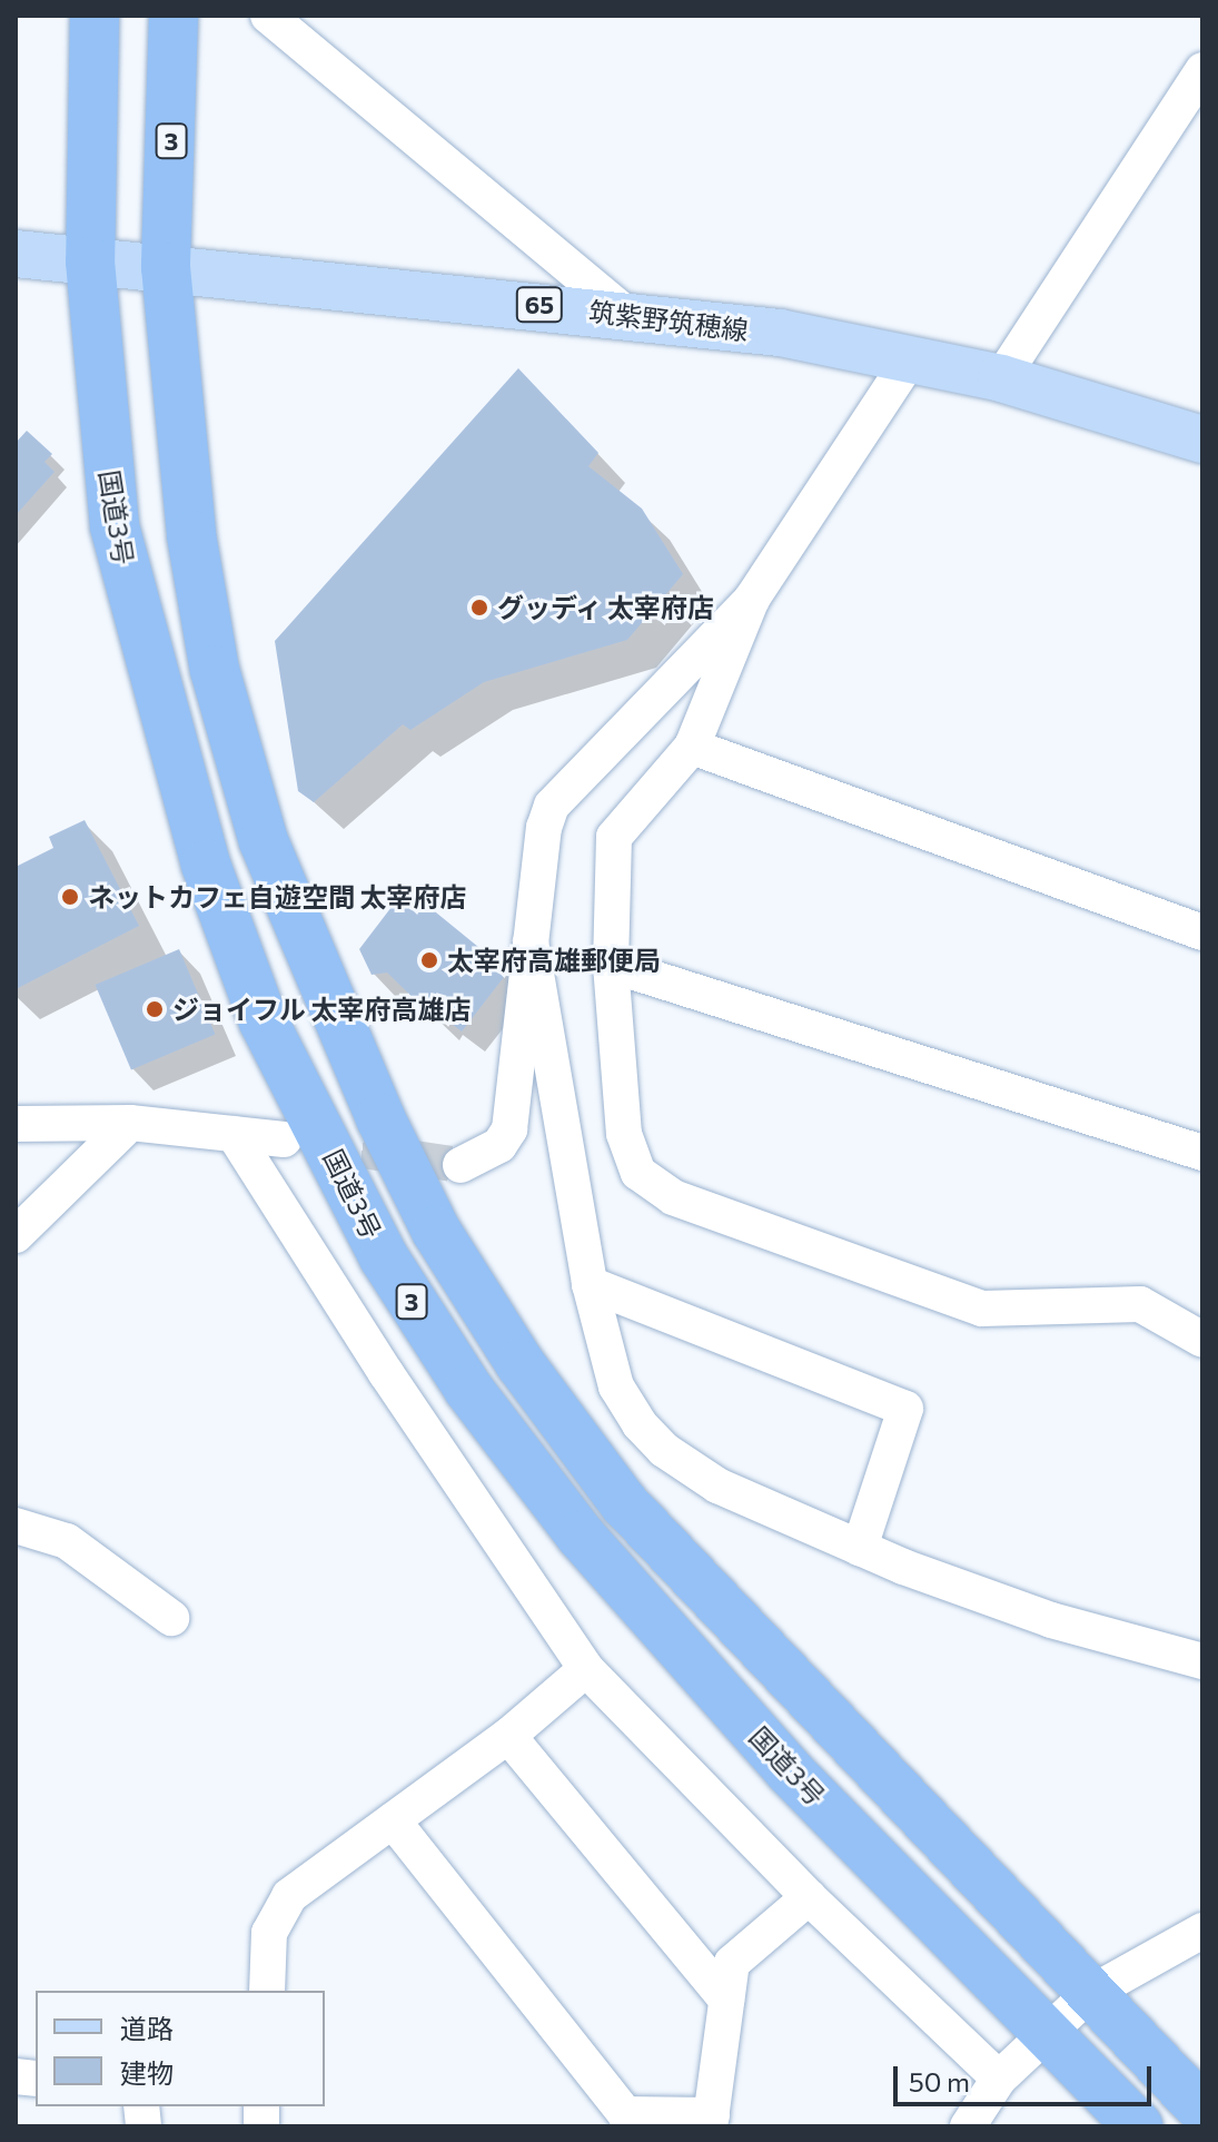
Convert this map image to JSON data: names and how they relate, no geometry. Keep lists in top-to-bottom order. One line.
{"streets":{"highway":["3","国道3号"],"main road":["65","筑紫野筑穂線"]},"crossings":[["3","筑紫野筑穂線"],["筑紫野筑穂線","国道3号"]],"places":["グッディ 太宰府店","ネットカフェ自遊空間 太宰府店","太宰府高雄郵便局","ジョイフル 太宰府高雄店"],"legend":["道路","建物"],"scale_bar":"50 m"}
